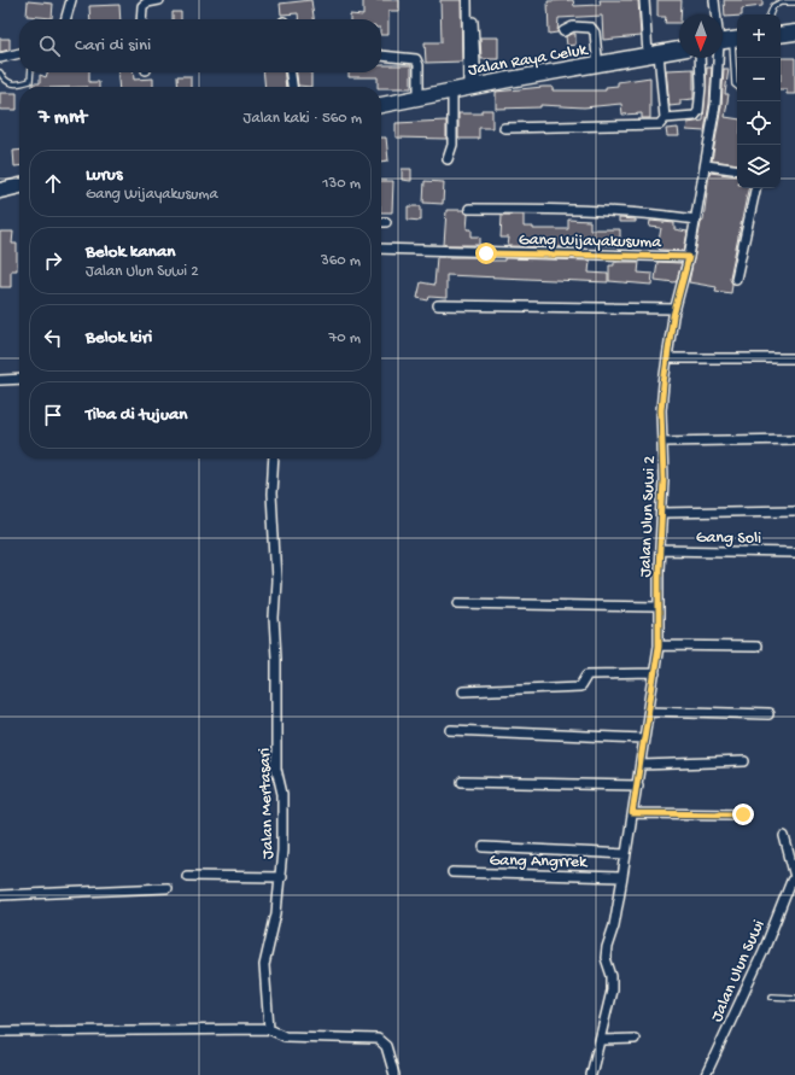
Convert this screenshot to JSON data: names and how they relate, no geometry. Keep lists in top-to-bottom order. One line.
{"streets":{"highway":["Jalan Raya Celuk"],"street":["Gang Wijayakusuma","Jalan Ulun Suwi 2","Gang Soli","Jalan Mertasari","Gang Angrrek","Jalan Ulun Suwi"]},"crossings":[["Gang Wijayakusuma","Jalan Ulun Suwi 2"],["Jalan Ulun Suwi 2","Gang Soli"],["Jalan Ulun Suwi 2","Gang Angrrek"]],"north":"bottom","page":{"map_buttons":["+","−"],"search":"Cari di sini","heading":["7 mnt","Jalan kaki · 560 m"],"list":[["Lurus","Gang Wijayakusuma","130 m"],["Belok kanan","Jalan Ulun Suwi 2","360 m"],["Belok kiri","70 m"],"Tiba di tujuan"]}}
